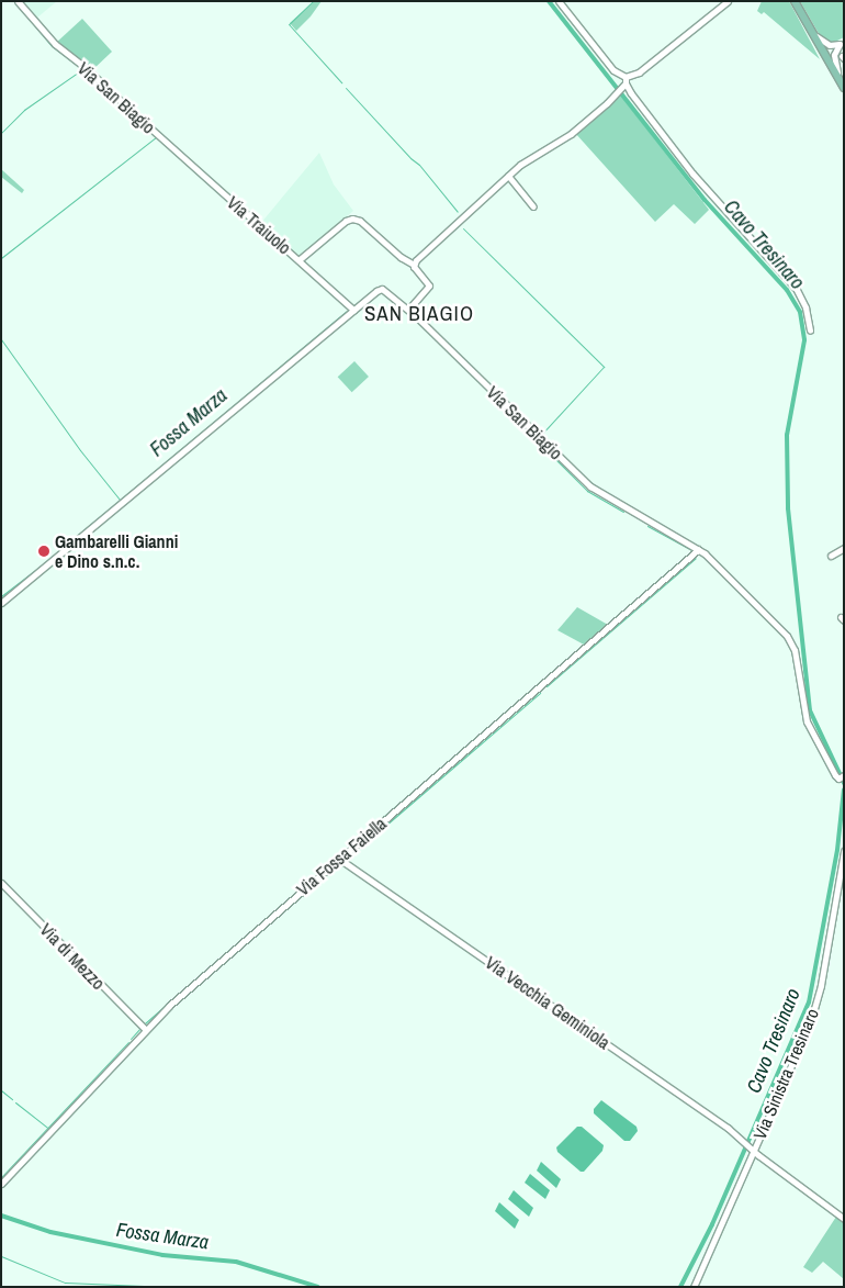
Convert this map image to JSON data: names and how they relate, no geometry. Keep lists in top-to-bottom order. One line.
{"streets":{"street":["Via San Biagio","Via Traiuolo","Via Fossa Faiella","Via di Mezzo","Via Vecchia Geminiola","Via Sinistra Tresinaro"]},"crossings":[["Via San Biagio","Via Traiuolo"],["Via San Biagio","Via Fossa Faiella"],["Via Fossa Faiella","Via di Mezzo"],["Via Fossa Faiella","Via Vecchia Geminiola"],["Via Vecchia Geminiola","Via Sinistra Tresinaro"]],"districts":["SAN BIAGIO"],"water":["Cavo Tresinaro","Fossa Marza"],"places":["Gambarelli Gianni e Dino s.n.c."]}
